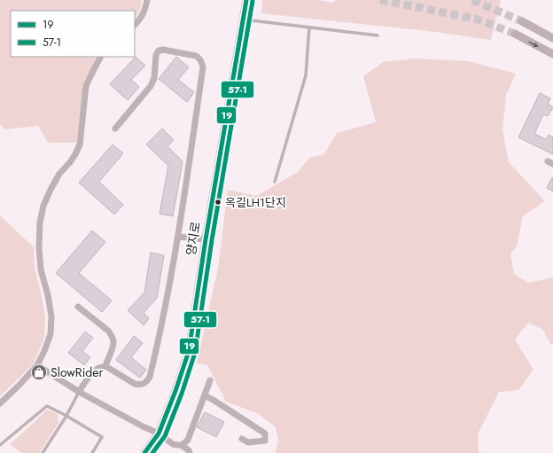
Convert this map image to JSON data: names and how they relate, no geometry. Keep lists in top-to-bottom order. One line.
{"streets":{"street":["양지로"]},"places":{"other":["옥길LH1단지"],"shop":["SlowRider"]},"lines":["transit line 19","transit line 57-1"],"legend":["19","57-1"]}
